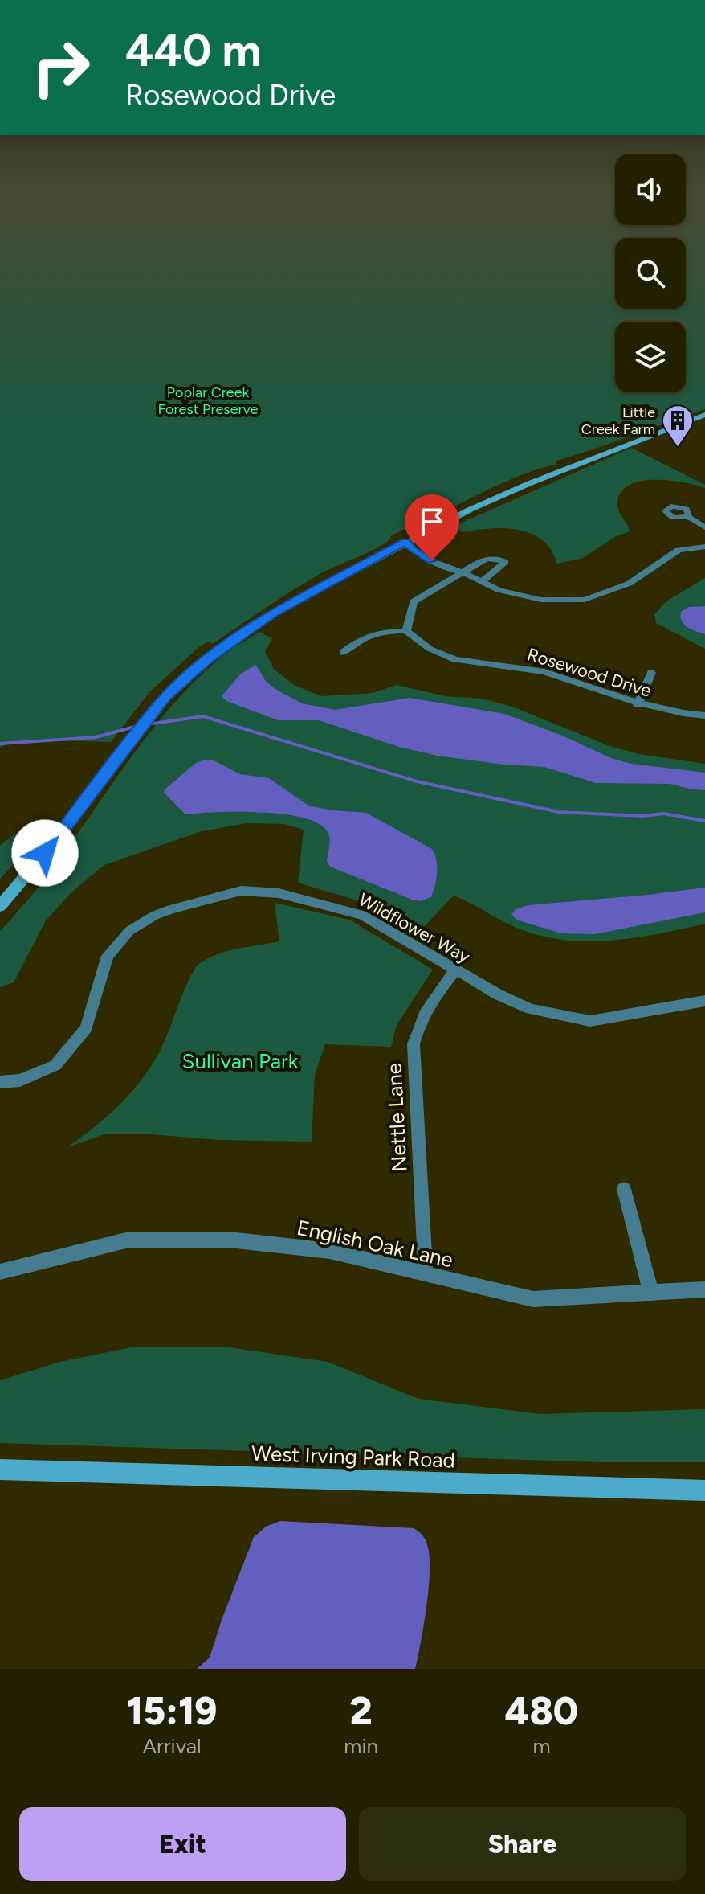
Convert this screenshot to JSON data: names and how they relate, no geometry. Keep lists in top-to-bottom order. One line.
{"streets":{"main road":["West Irving Park Road"],"street":["Rosewood Drive","Wildflower Way","Nettle Lane","English Oak Lane"]},"crossings":[["Wildflower Way","Nettle Lane"],["Nettle Lane","English Oak Lane"]],"parks":["Poplar Creek Forest Preserve","Sullivan Park"],"places":{"building":["Little Creek Farm"]},"page":{"turn":["440 m","Rosewood Drive"],"eta":["15:19","Arrival","2","min","480","m"],"buttons":["Exit","Share"]}}
